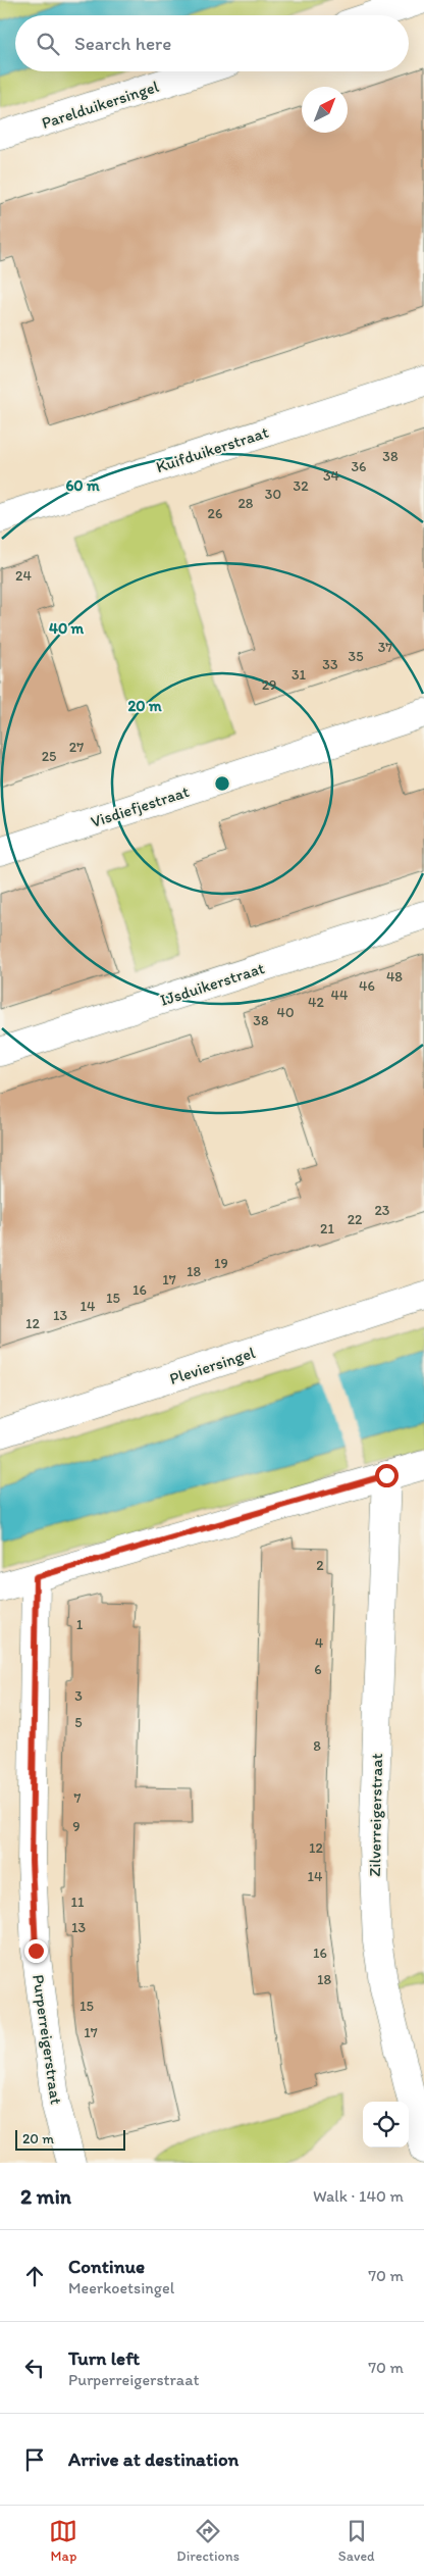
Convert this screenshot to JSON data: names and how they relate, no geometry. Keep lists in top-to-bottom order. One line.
{"streets":{"street":["Parelduikersingel","Kuifduikerstraat","Visdiefjestraat","IJsduikerstraat","Pleviersingel","Zilverreigerstraat","Purperreigerstraat"]},"house_numbers":["38","36","34","32","30","28","26","24","37","35","33","31","29","27","25","48","46","44","42","40","38","23","22","21","19","18","17","16","15","14","13","12","2","1","4","6","3","5","8","7","9","12","14","11","13","16","18","15","17"],"scale_bar":"20 m","north":"top right","page":{"search":"Search here","scale":"20 m","heading":["2 min","Walk · 140 m"],"list":[["Continue","Meerkoetsingel","70 m"],["Turn left","Purperreigerstraat","70 m"],"Arrive at destination"],"nav":["Map","Directions","Saved"]},"rings":["60 m","40 m","20 m"]}
